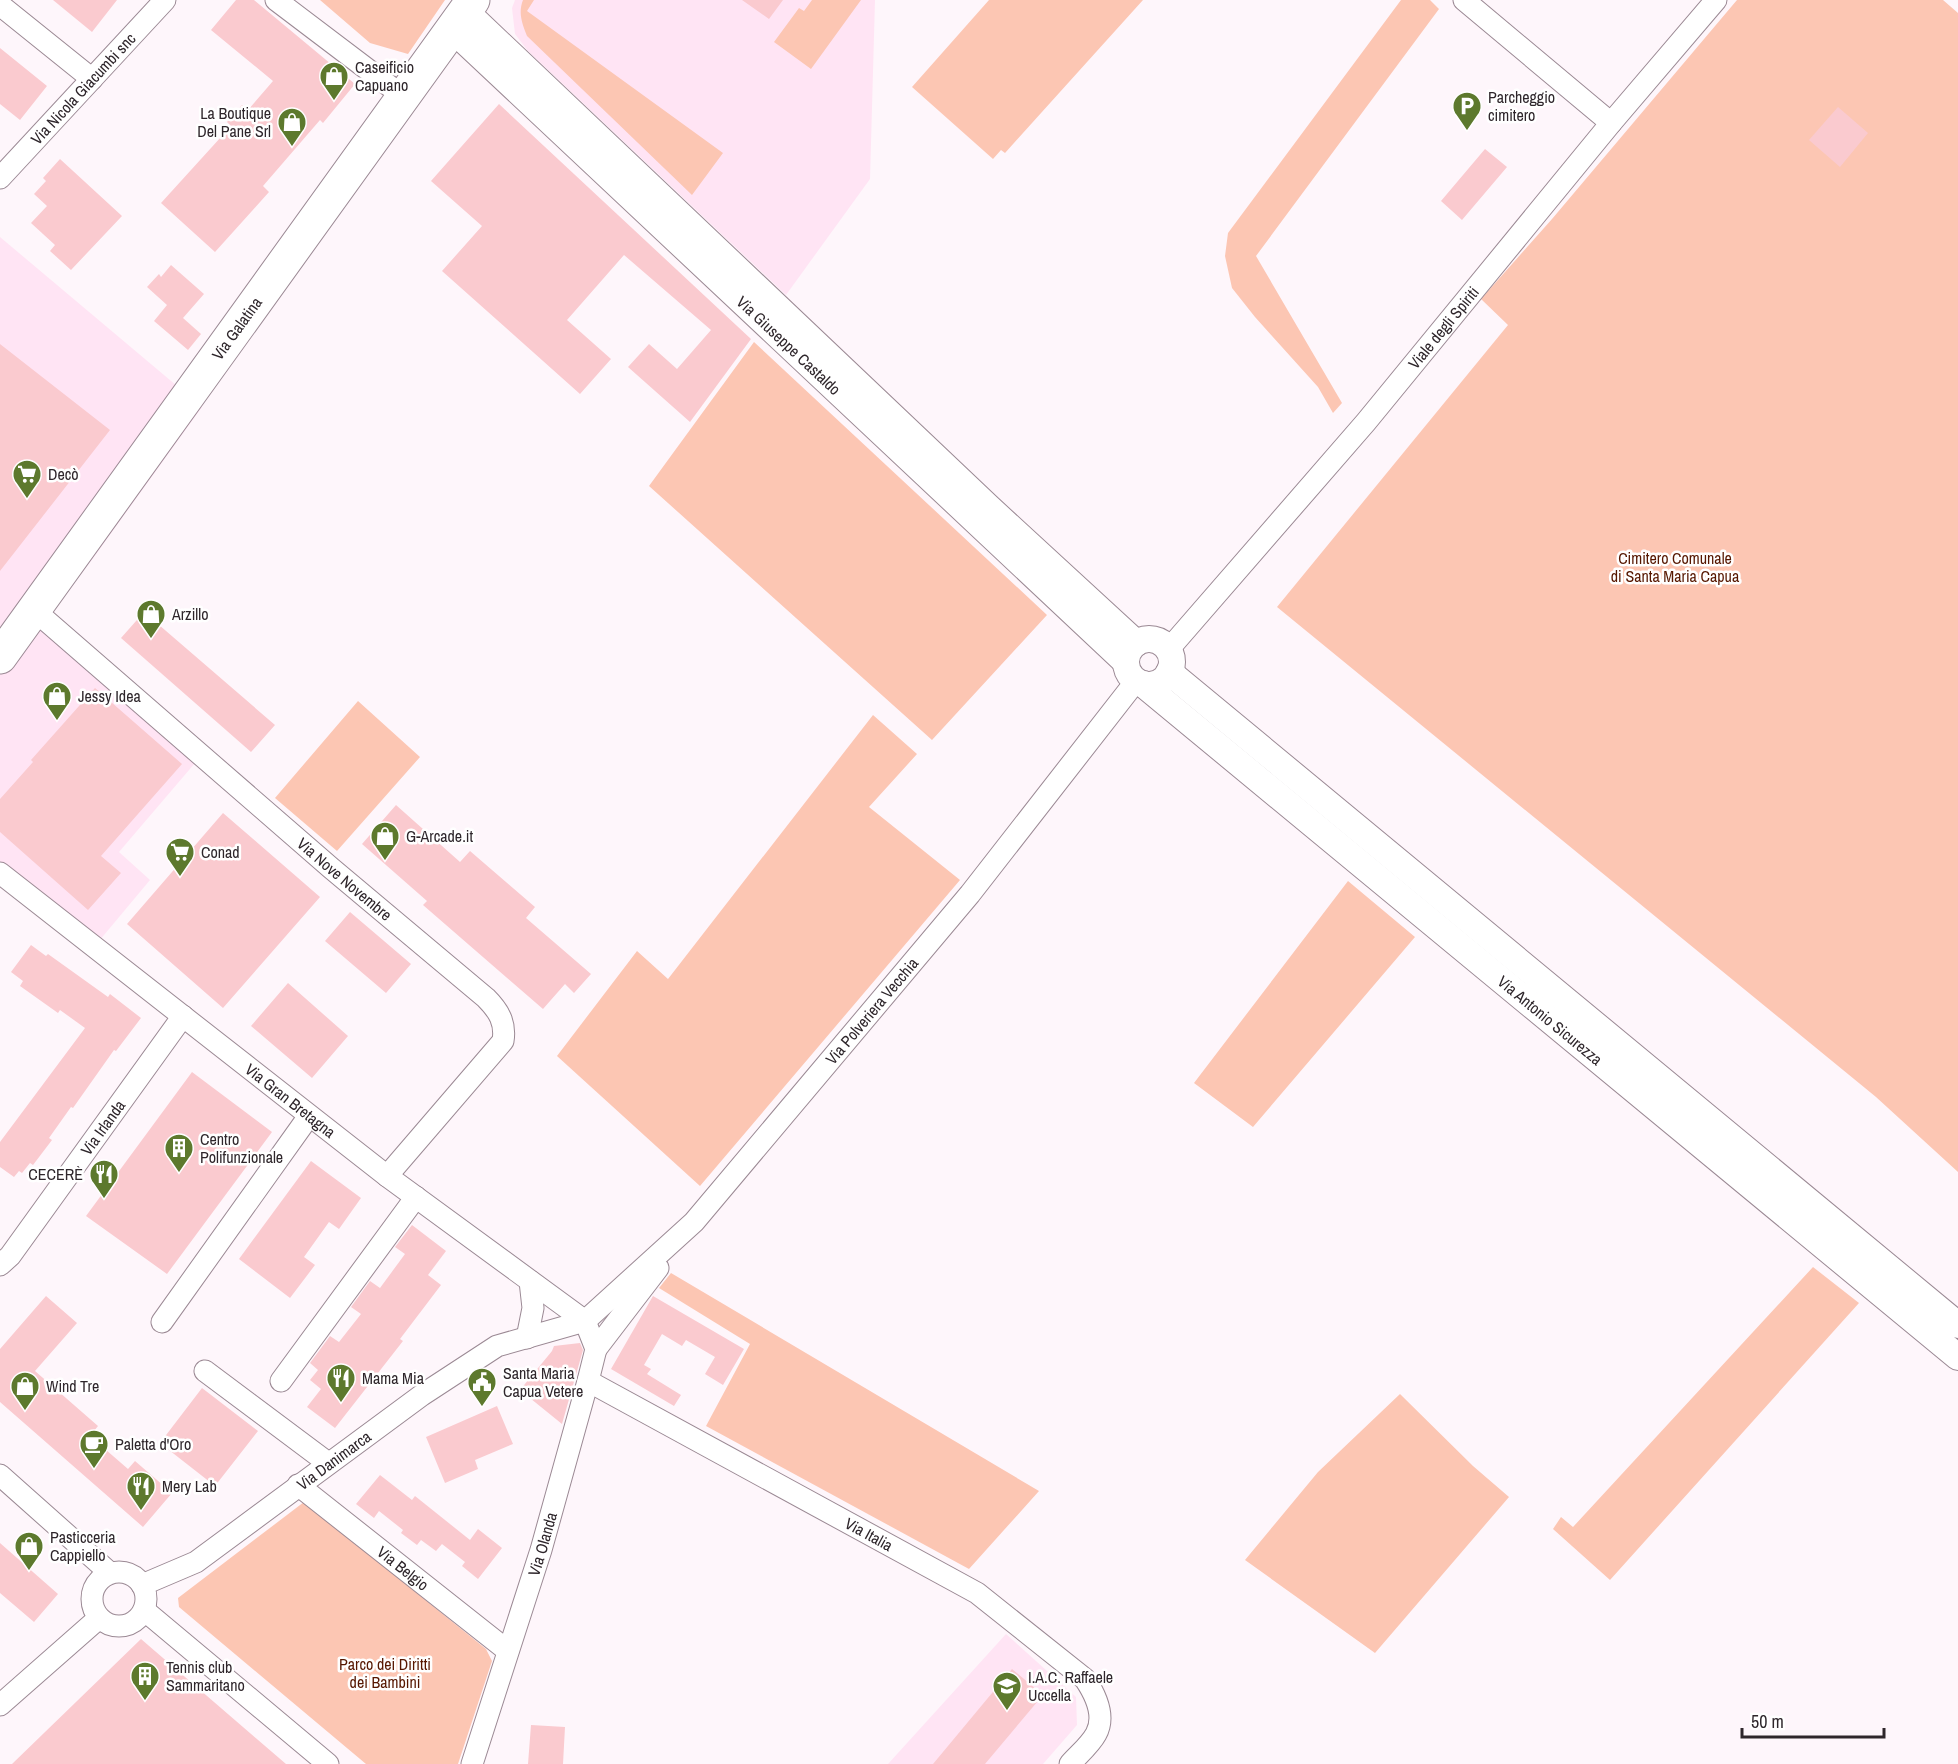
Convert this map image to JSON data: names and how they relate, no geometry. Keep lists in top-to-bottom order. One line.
{"streets":{"main road":["Via Galatina"],"street":["Via Nicola Giacumbi snc","Viale degli Spiriti","Via Giuseppe Castaldo","Via Nove Novembre","Via Polveriera Vecchia","Via Antonio Sicurezza","Via Gran Bretagna","Via Irlanda","Via Danimarca","Via Italia","Via Olanda","Via Belgio"]},"crossings":[["Viale degli Spiriti","Via Antonio Sicurezza"],["Via Galatina","Via Giuseppe Castaldo"],["Via Galatina","Via Nove Novembre"],["Via Giuseppe Castaldo","Via Polveriera Vecchia"],["Via Giuseppe Castaldo","Via Antonio Sicurezza"],["Via Nove Novembre","Via Gran Bretagna"],["Via Polveriera Vecchia","Via Antonio Sicurezza"],["Via Polveriera Vecchia","Via Gran Bretagna"],["Via Polveriera Vecchia","Via Danimarca"],["Via Gran Bretagna","Via Irlanda"],["Via Gran Bretagna","Via Danimarca"],["Via Danimarca","Via Belgio"],["Via Italia","Via Olanda"],["Via Olanda","Via Belgio"]],"parks":["Cimitero Comunale di Santa Maria Capua","Parco dei Diritti dei Bambini"],"places":{"shop":["Caseificio Capuano","La Boutique Del Pane Srl","Arzillo","Jessy Idea","G-Arcade.it","Wind Tre","Pasticceria Cappiello"],"parking":["Parcheggio cimitero"],"supermarket":["Decò","Conad"],"building":["Centro Polifunzionale","Tennis club Sammaritano"],"restaurant":["CECERÈ","Mama Mia","Mery Lab"],"public building":["Santa Maria Capua Vetere"],"cafe":["Paletta d'Oro"],"school or university":["I.A.C. Raffaele Uccella"]},"scale_bar":"50 m"}
